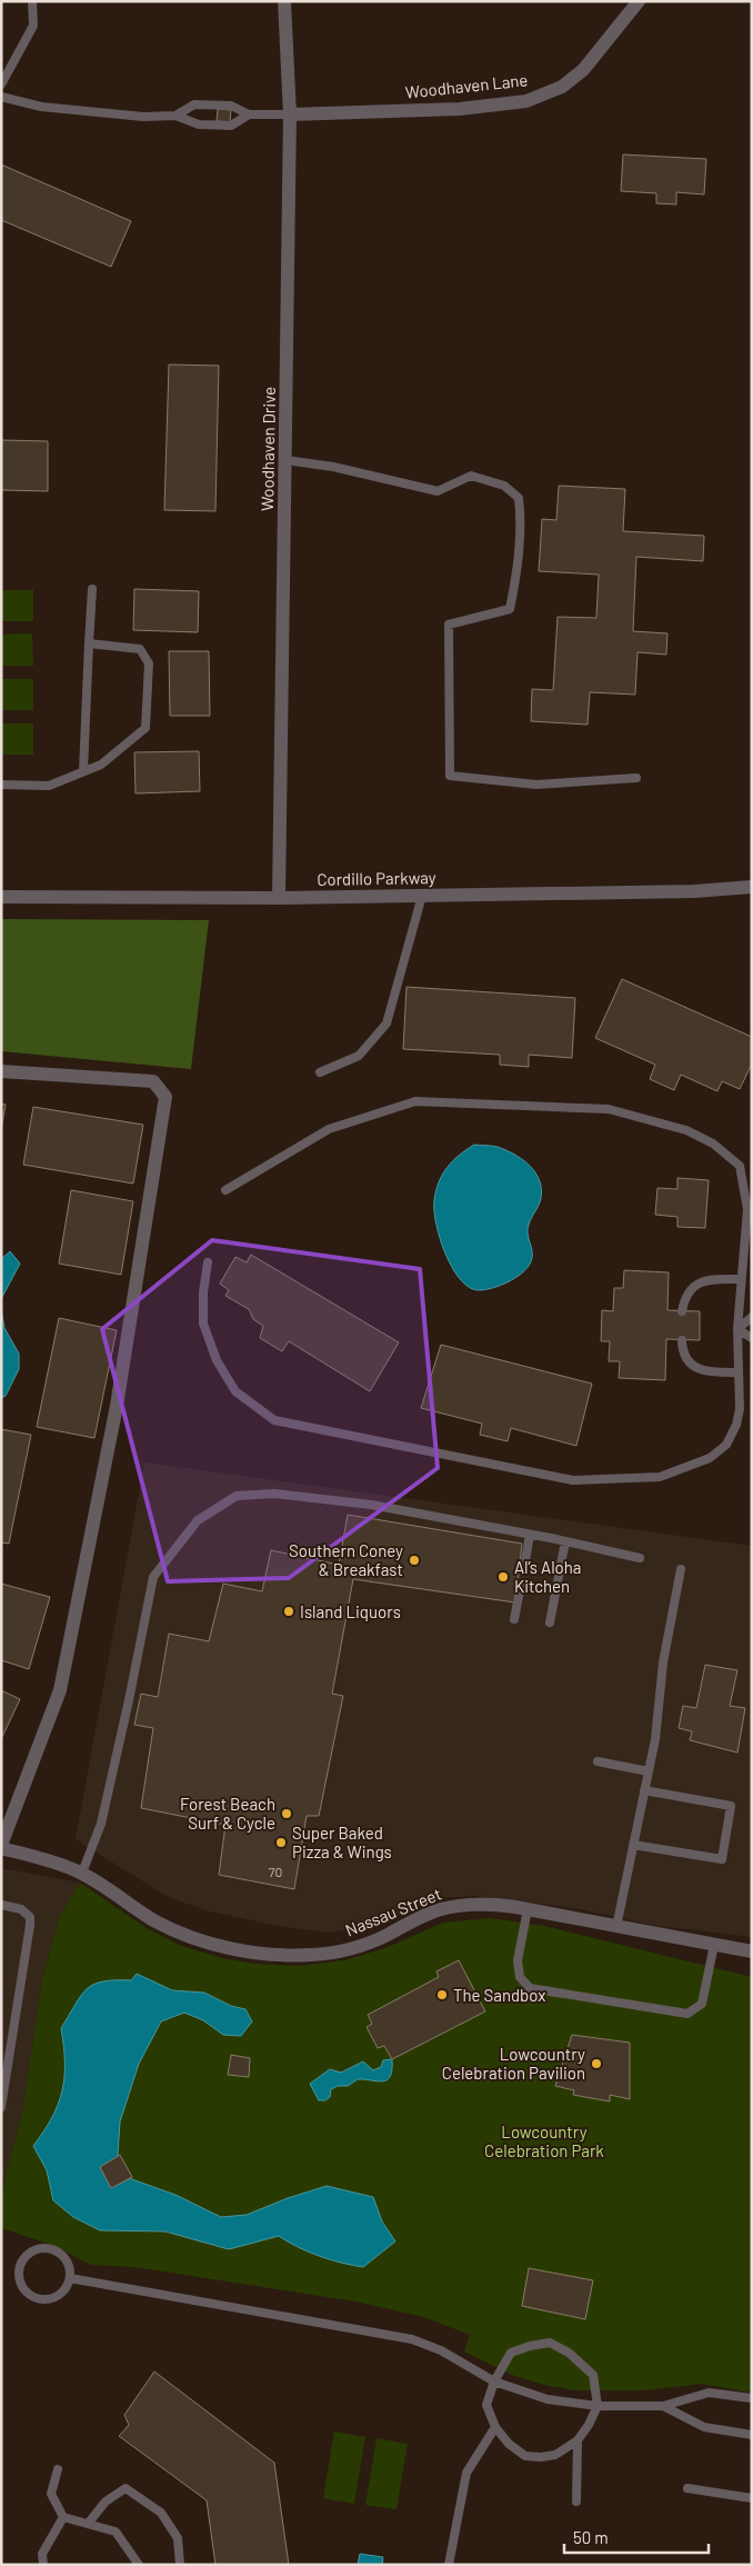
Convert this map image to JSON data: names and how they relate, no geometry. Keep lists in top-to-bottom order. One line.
{"streets":{"street":["Woodhaven Lane","Woodhaven Drive","Cordillo Parkway","Nassau Street"]},"crossings":[["Woodhaven Lane","Woodhaven Drive"],["Woodhaven Drive","Cordillo Parkway"]],"parks":["Lowcountry Celebration Park"],"places":["Southern Coney & Breakfast","Al’s Aloha Kitchen","Island Liquors","Forest Beach Surf & Cycle","Super Baked Pizza & Wings","The Sandbox","Lowcountry Celebration Pavilion"],"house_numbers":["70"],"scale_bar":"50 m"}
